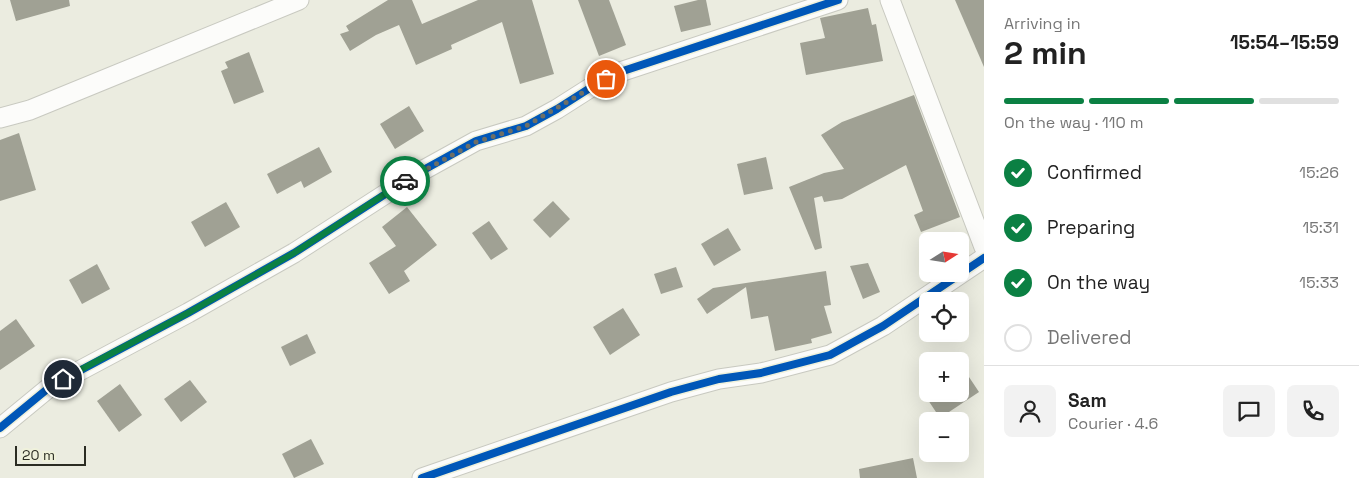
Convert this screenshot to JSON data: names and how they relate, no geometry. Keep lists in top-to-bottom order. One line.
{"scale_bar":"20 m","north":"right","page":{"heading":["2 min","Arriving in","15:54–15:59"],"panel":["Sam","Courier · 4.6"],"bar":"On the way · 110 m","list":[["Confirmed","15:26"],["Preparing","15:31"],["On the way","15:33"],"Delivered"],"map_buttons":["+","−"],"scale":"20 m"}}
